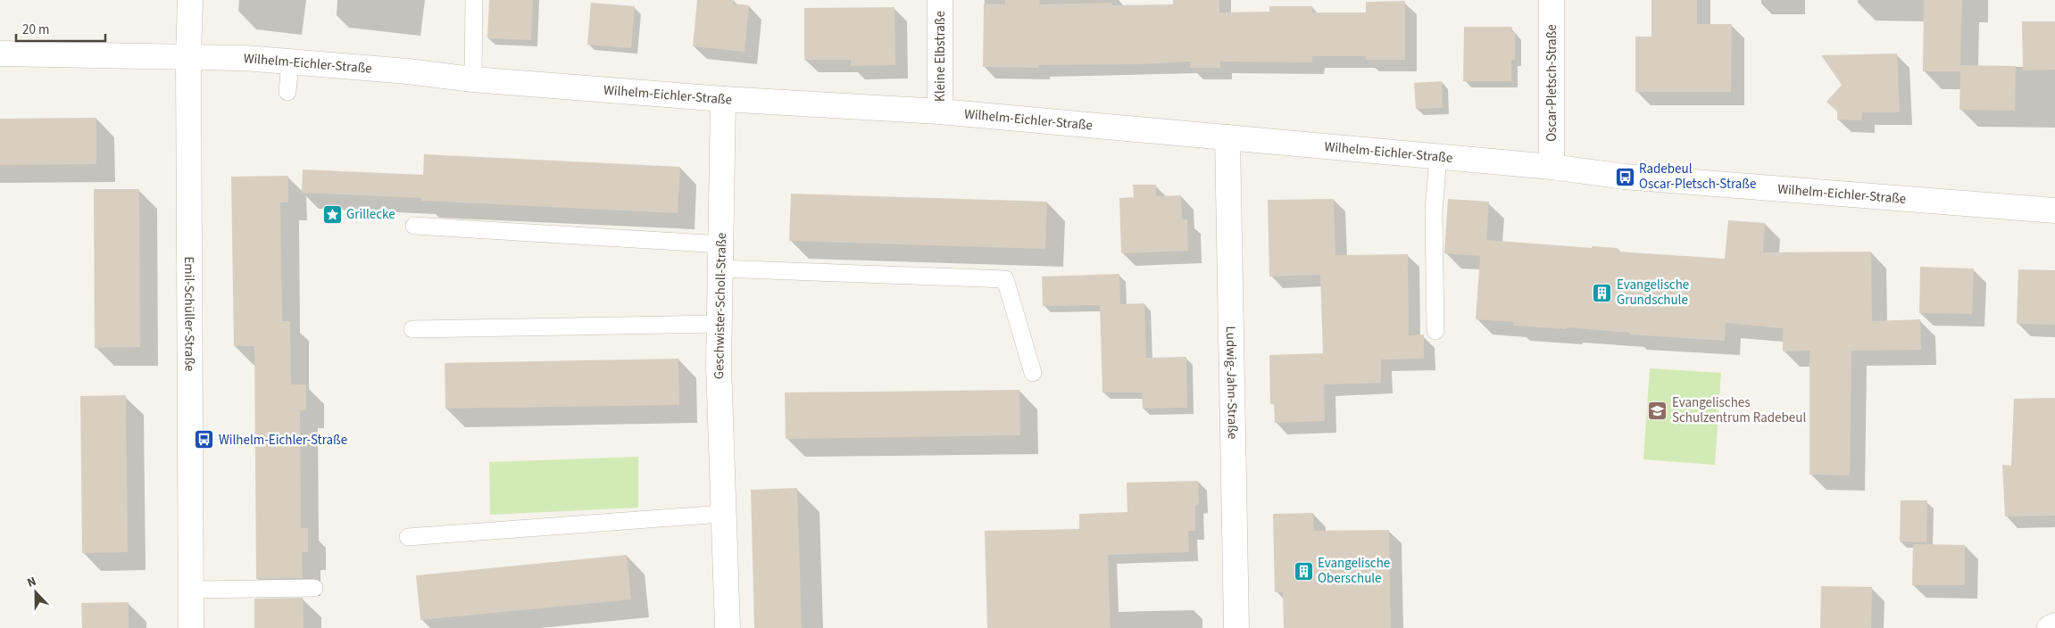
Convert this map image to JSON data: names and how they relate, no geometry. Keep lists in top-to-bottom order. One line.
{"streets":{"street":["Kleine Elbstraße","Wilhelm-Eichler-Straße","Oscar-Pletsch-Straße","Geschwister-Scholl-Straße","Emil-Schüller-Straße","Ludwig-Jahn-Straße"]},"crossings":[["Kleine Elbstraße","Wilhelm-Eichler-Straße"],["Wilhelm-Eichler-Straße","Oscar-Pletsch-Straße"],["Wilhelm-Eichler-Straße","Geschwister-Scholl-Straße"],["Wilhelm-Eichler-Straße","Emil-Schüller-Straße"],["Wilhelm-Eichler-Straße","Ludwig-Jahn-Straße"]],"places":{"bus stop":["Radebeul Oscar-Pletsch-Straße","Wilhelm-Eichler-Straße"],"place":["Grillecke"],"building":["Evangelische Grundschule","Evangelische Oberschule"],"school or university":["Evangelisches Schulzentrum Radebeul"]},"scale_bar":"20 m","north":"top"}
